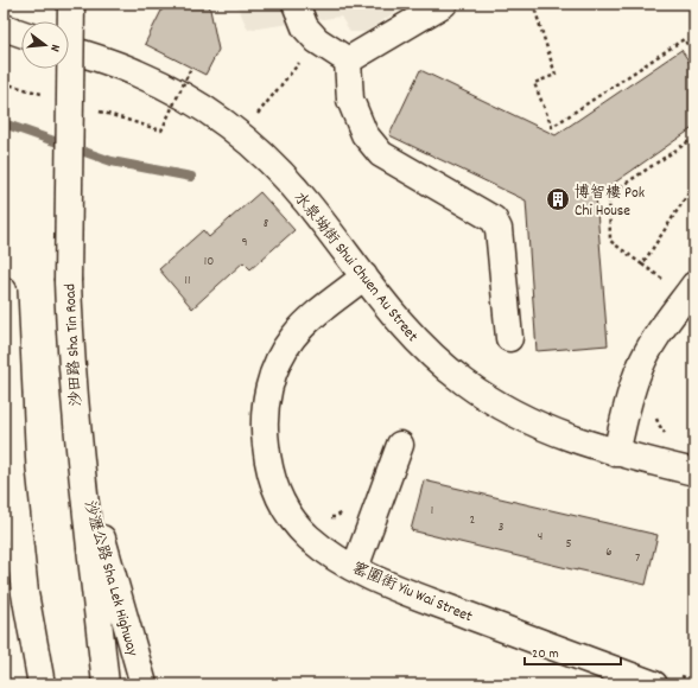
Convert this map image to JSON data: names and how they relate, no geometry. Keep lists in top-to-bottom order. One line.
{"streets":{"main road":["水泉坳街 Shui Chuen Au Street","沙田路 Sha Tin Road","沙瀝公路 Sha Lek Highway","窰圍街 Yiu Wai Street"]},"crossings":[["水泉坳街 Shui Chuen Au Street","窰圍街 Yiu Wai Street"],["沙田路 Sha Tin Road","沙瀝公路 Sha Lek Highway"]],"places":{"building":["博智樓 Pok Chi House"]},"house_numbers":["8","9","10","11","1","2","3","4","5","6","7"],"scale_bar":"20 m","north":"right"}
